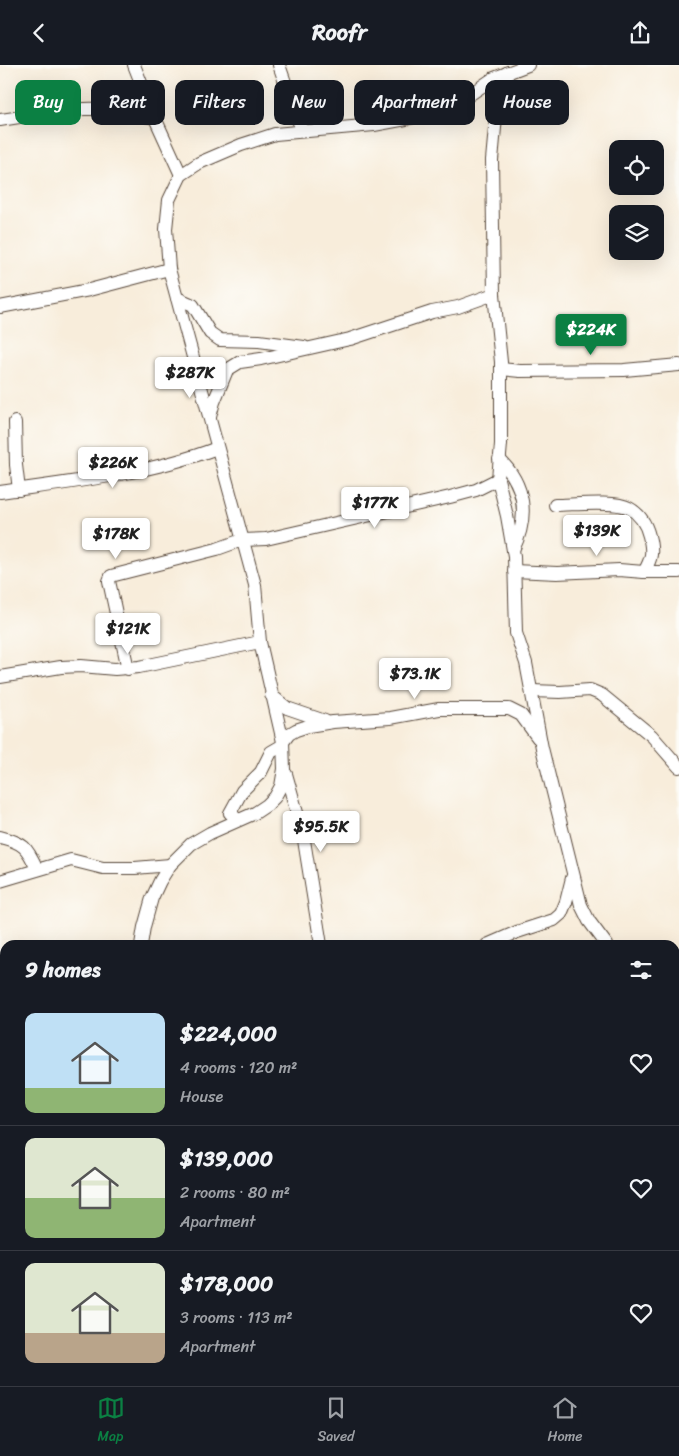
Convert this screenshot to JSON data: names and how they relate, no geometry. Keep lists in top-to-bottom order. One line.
{"page":{"header":"Roofr","chip":["Buy","Rent","Filters","New","Apartment","House"],"price":["$224K","$287K","$226K","$177K","$139K","$178K","$121K","$73.1K","$95.5K"],"heading":"9 homes","list":[{"name":"$224,000","note":"4 rooms · 120 m² · House"},{"name":"$139,000","note":"2 rooms · 80 m² · Apartment"},{"name":"$178,000","note":"3 rooms · 113 m² · Apartment"}],"tabs":["Map","Saved","Home"]}}
